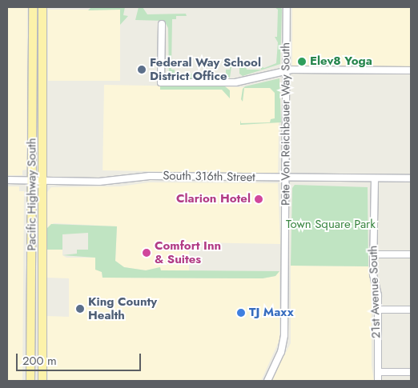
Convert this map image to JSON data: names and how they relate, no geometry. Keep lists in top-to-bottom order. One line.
{"streets":{"main road":["Pacific Highway South"],"street":["Pete Von Reichbauer Way South","South 316th Street","21st Avenue South"]},"crossings":[["Pete Von Reichbauer Way South","South 316th Street"],["South 316th Street","Pacific Highway South"],["South 316th Street","21st Avenue South"]],"parks":["Town Square Park"],"places":["Elev8 Yoga","Federal Way School District Office","Clarion Hotel","Comfort Inn & Suites","King County Health","TJ Maxx"],"scale_bar":"200 m"}
